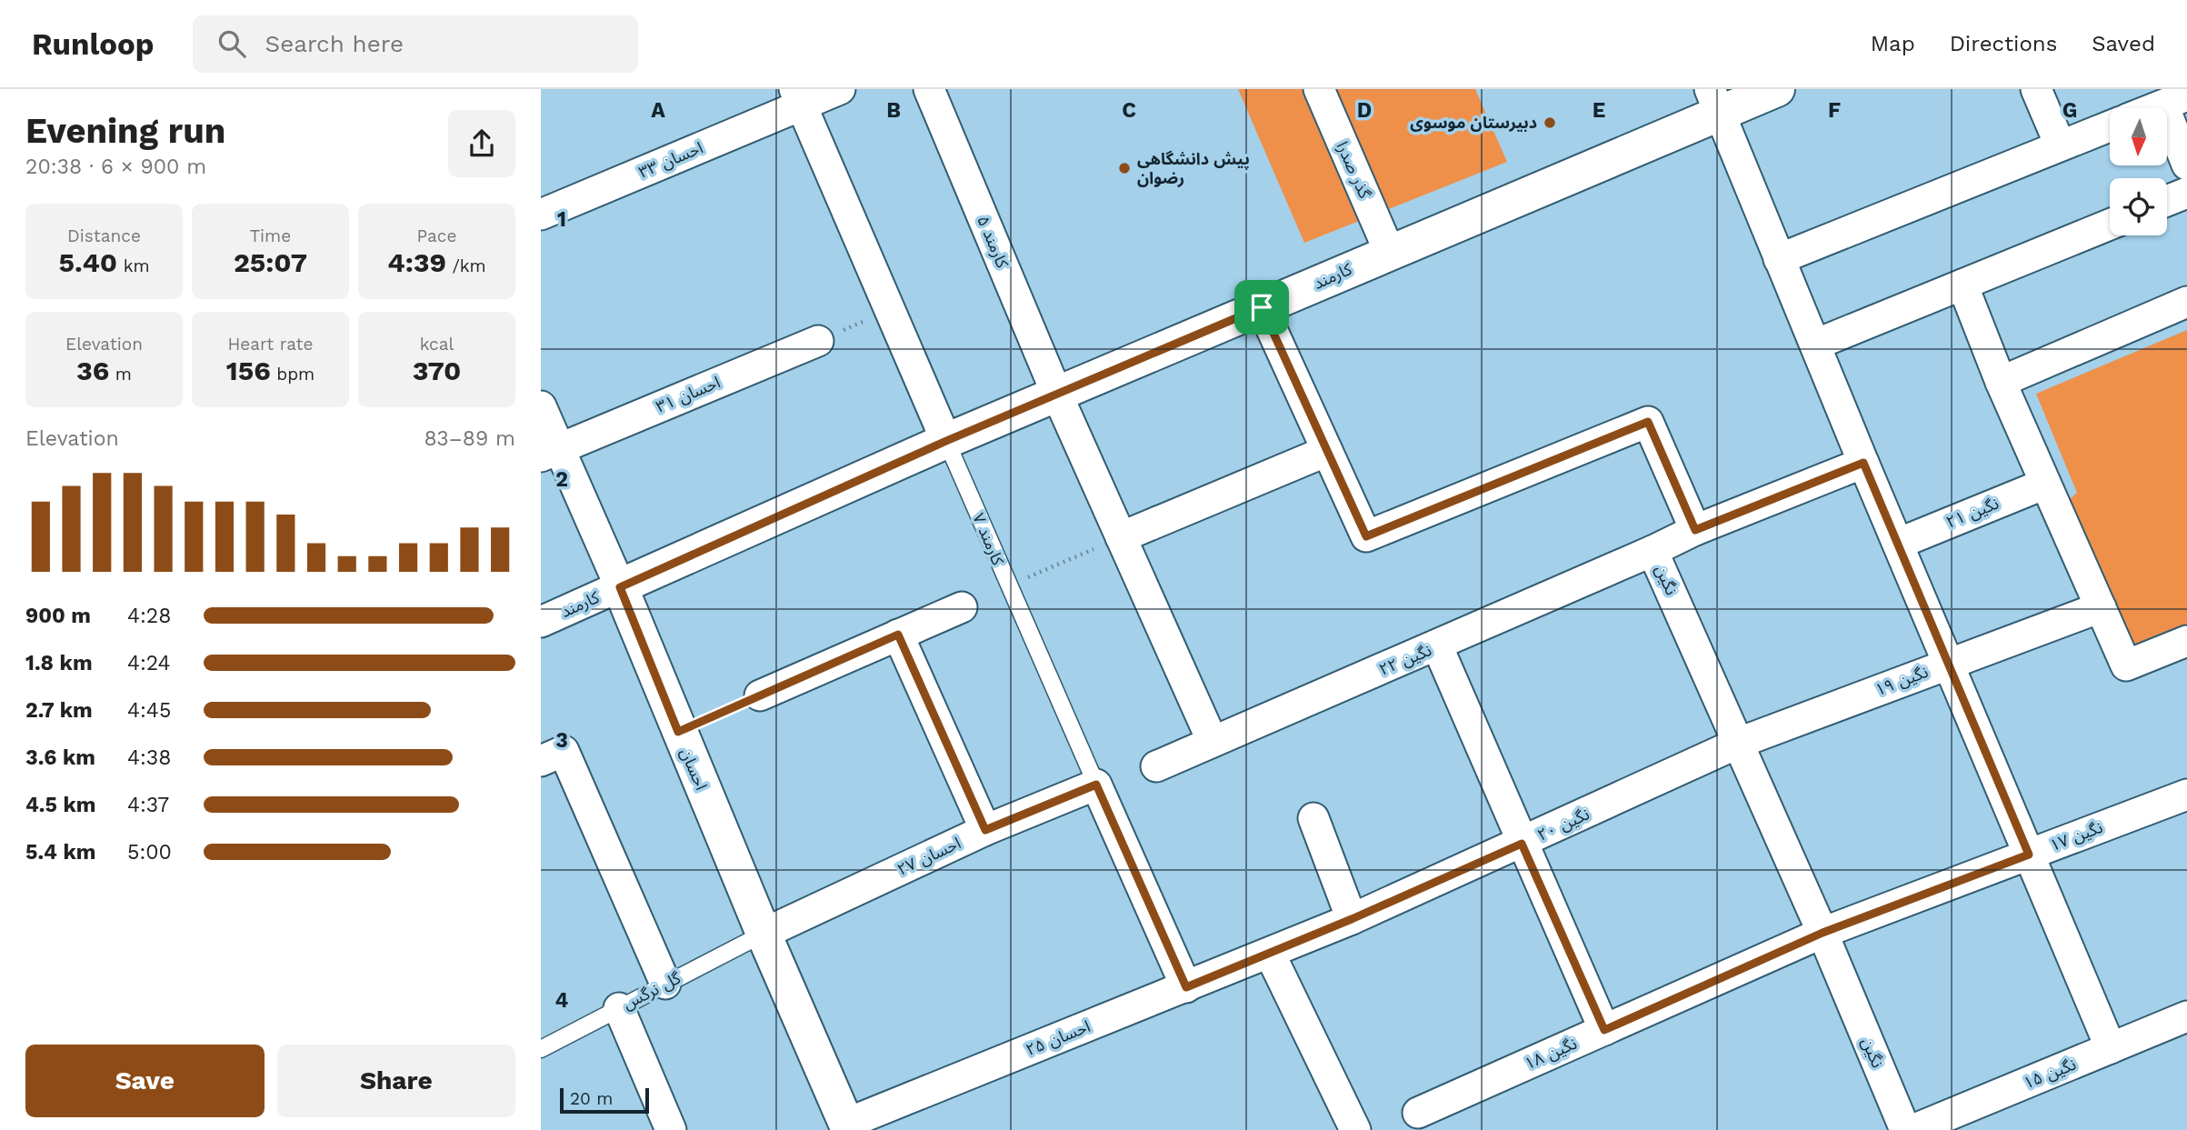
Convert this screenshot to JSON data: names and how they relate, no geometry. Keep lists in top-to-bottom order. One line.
{"streets":{"street":["احسان ۳۳","گذر صدرا","کارمند ۵","کارمند","احسان ۳۱","نگین ۲۱","کارمند ۷","نگین","نگین ۲۲","نگین ۱۹","احسان","نگین ۲۰","نگین ۱۷","احسان ۲۷","احسان ۲۵","نگین ۱۸","نگین ۱۵"],"lane":["گل نرگس"]},"crossings":[["احسان ۳۳","کارمند ۷"],["گذر صدرا","کارمند"],["کارمند ۵","کارمند"],["کارمند ۵","نگین ۲۲"],["کارمند","کارمند ۷"],["کارمند","احسان"],["احسان ۳۱","احسان"],["کارمند ۷","احسان ۲۷"],["کارمند ۷","احسان ۲۵"],["نگین","نگین ۲۲"],["نگین","نگین ۱۹"],["نگین","نگین ۲۰"],["نگین","نگین ۱۷"],["نگین","نگین ۱۸"],["نگین ۱۹","نگین ۲۰"],["احسان","احسان ۲۷"],["احسان","گل نرگس"],["احسان","احسان ۲۵"],["نگین ۲۰","احسان ۲۵"],["نگین ۱۷","نگین ۱۸"],["احسان ۲۷","گل نرگس"]],"places":["دبیرستان موسوی","پیش دانشگاهی رضوان"],"scale_bar":"20 m","north":"bottom","page":{"header":"Runloop","search":"Search here","nav":["Map","Directions","Saved"],"heading":["Evening run","20:38 · 6 × 900 m"],"stats":[["Distance","5.40 km"],["Time","25:07"],["Pace","4:39 /km"],["Elevation","36 m"],["Heart rate","156 bpm"],["kcal","370"]],"chart":["Elevation","83–89 m"],"list":[{"name":"900 m","note":"4:28"},{"name":"1.8 km","note":"4:24"},{"name":"2.7 km","note":"4:45"},{"name":"3.6 km","note":"4:38"},{"name":"4.5 km","note":"4:37"},{"name":"5.4 km","note":"5:00"}],"buttons":["Save","Share"],"scale":"20 m"},"grid":{"columns":["A","B","C","D","E","F","G"],"rows":["1","2","3","4"]}}
